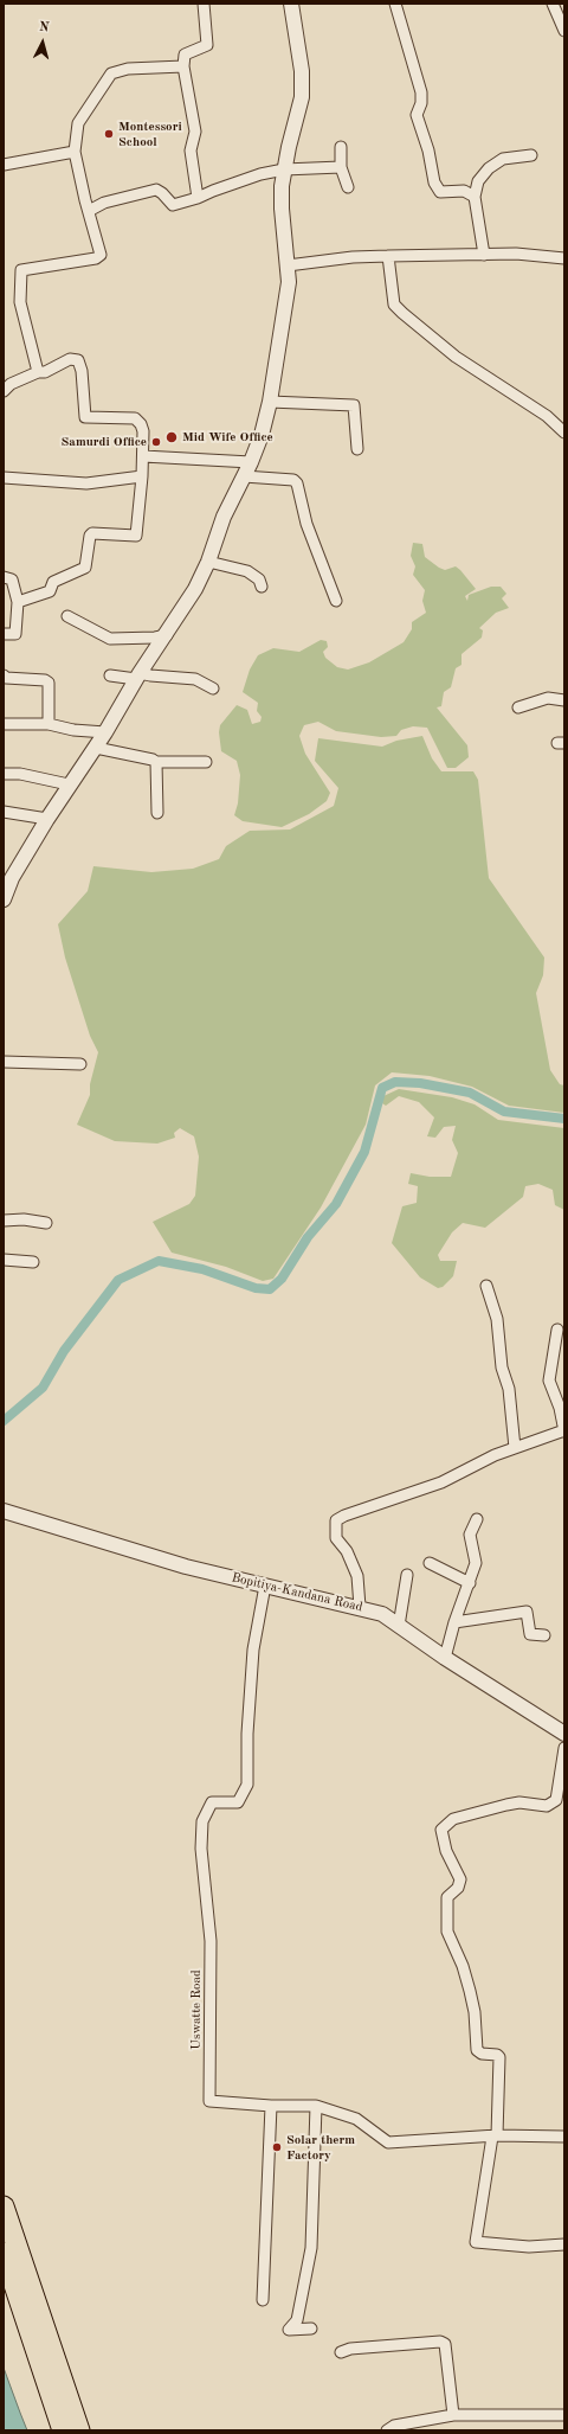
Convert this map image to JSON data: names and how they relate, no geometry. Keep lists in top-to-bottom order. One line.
{"streets":{"street":["Bopitiya-Kandana Road","Uswatte Road"]},"crossings":[["Bopitiya-Kandana Road","Uswatte Road"]],"places":["Montessori School","Mid Wife Office","Samurdi Office","Solar therm Factory"],"north":"top"}
